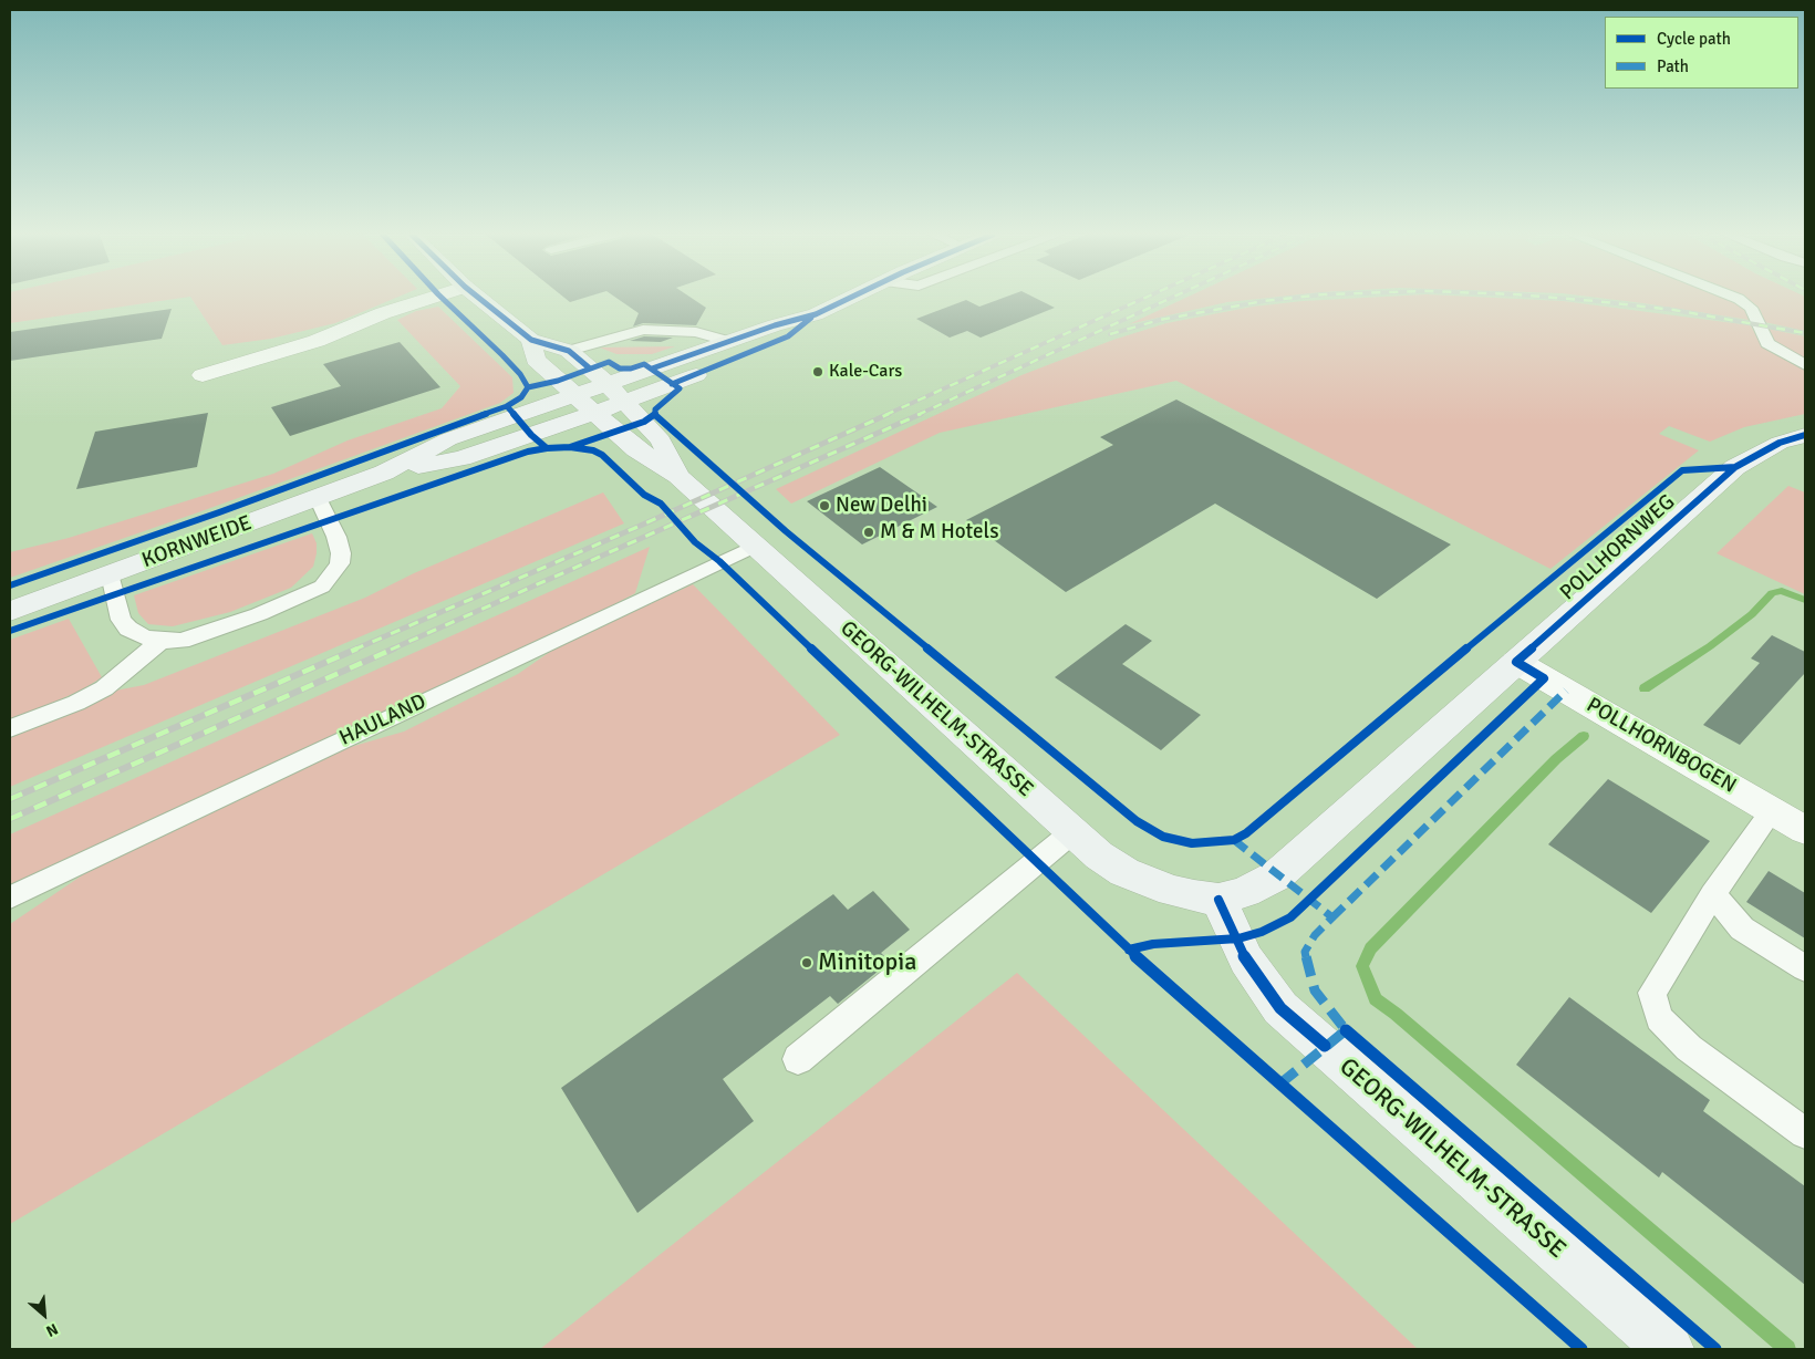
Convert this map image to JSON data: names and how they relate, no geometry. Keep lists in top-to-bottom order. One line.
{"streets":{"main road":["KORNWEIDE","POLLHORNWEG","GEORG-WILHELM-STRASSE"],"street":["POLLHORNBOGEN"],"lane":["HAULAND"]},"crossings":[["KORNWEIDE","GEORG-WILHELM-STRASSE"],["POLLHORNWEG","GEORG-WILHELM-STRASSE"],["POLLHORNWEG","POLLHORNBOGEN"],["GEORG-WILHELM-STRASSE","HAULAND"]],"places":["Kale-Cars","New Delhi","M & M Hotels","Minitopia"],"legend":["Cycle path","Path"],"north":"bottom right"}
